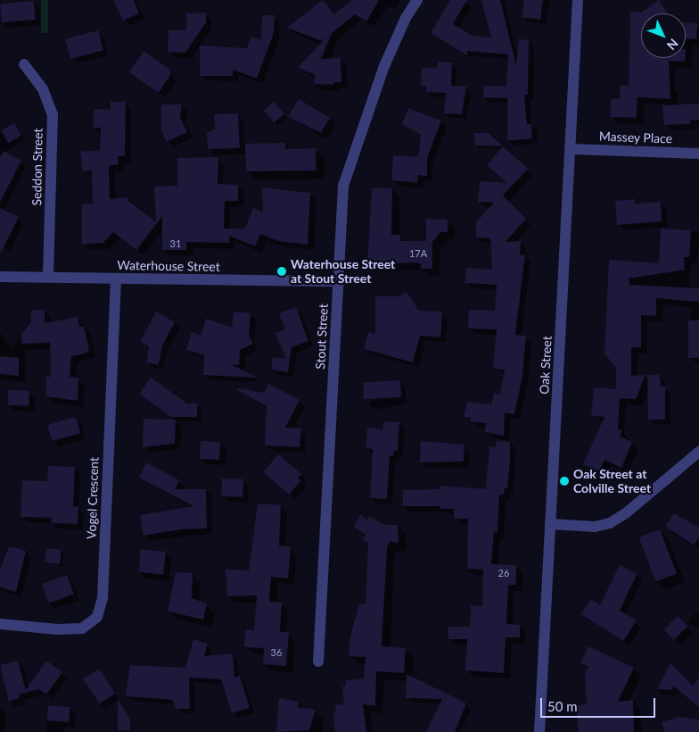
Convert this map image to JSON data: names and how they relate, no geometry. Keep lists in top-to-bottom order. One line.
{"streets":{"street":["Massey Place","Seddon Street","Waterhouse Street","Stout Street","Oak Street","Vogel Crescent"]},"crossings":[["Massey Place","Oak Street"],["Seddon Street","Waterhouse Street"],["Waterhouse Street","Stout Street"],["Waterhouse Street","Vogel Crescent"]],"places":["Waterhouse Street at Stout Street","Oak Street at Colville Street"],"house_numbers":["31","17A","26","36"],"scale_bar":"50 m","north":"bottom right"}
